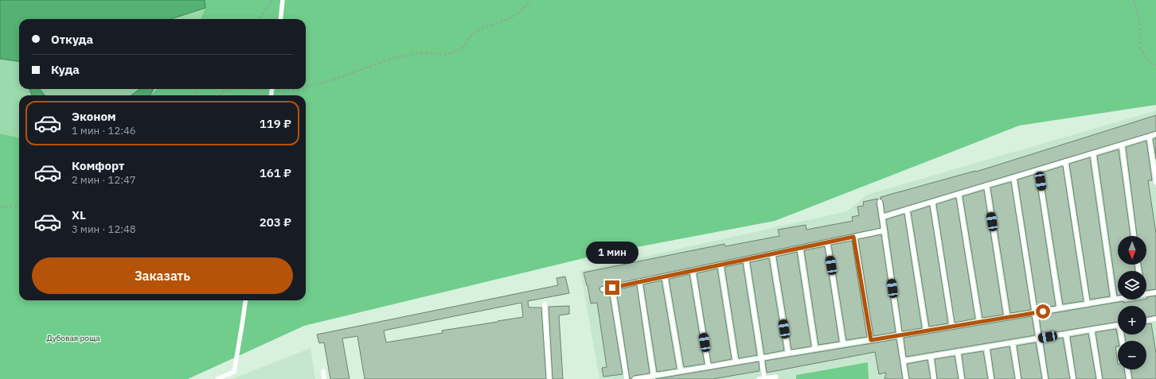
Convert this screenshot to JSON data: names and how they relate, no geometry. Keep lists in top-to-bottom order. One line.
{"parks":["Дубовая роща"],"north":"bottom","page":{"banner":["Откуда","Куда"],"list":[{"name":"Эконом","note":"1 мин · 12:46","value":"119 ₽"},{"name":"Комфорт","note":"2 мин · 12:47","value":"161 ₽"},{"name":"XL","note":"3 мин · 12:48","value":"203 ₽"}],"map_buttons":["+","−"],"bubble":"1 мин","buttons":"Заказать"}}
